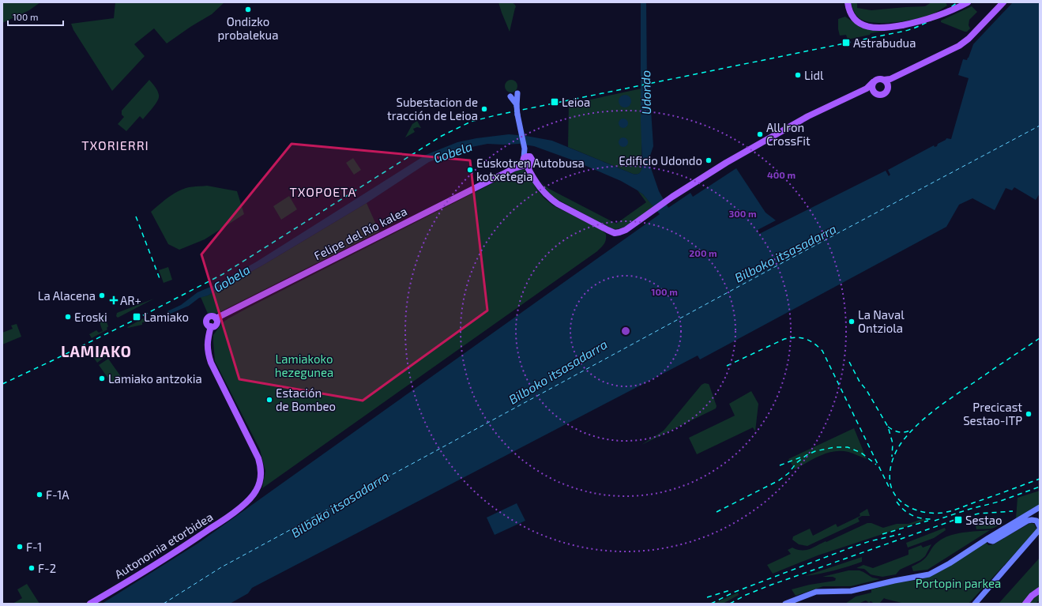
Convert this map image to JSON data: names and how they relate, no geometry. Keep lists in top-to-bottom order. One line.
{"streets":{"main road":["Felipe del Río kalea","Autonomia etorbidea"]},"crossings":[["Felipe del Río kalea","Autonomia etorbidea"]],"districts":["TXORIERRI","TXOPOETA","LAMIAKO"],"water":["Udondo","Gobela","Bilboko itsasadarra"],"parks":["Lamiakoko hezegunea","Portopin parkea"],"places":{"other":["Ondizko probalekua","Lidl","Subestacion de tracción de Leioa","All Iron CrossFit","Edificio Udondo","Euskotren Autobusa kotxetegia","La Alacena","Eroski","La Naval Ontziola","Lamiako antzokia","Estación de Bombeo","Precicast Sestao-ITP","F-1A","F-1","F-2"],"transit":["Astrabudua","Leioa","Lamiako","Sestao"],"health":["AR+"]},"scale_bar":"100 m","rings":["400 m","300 m","200 m","100 m"]}
